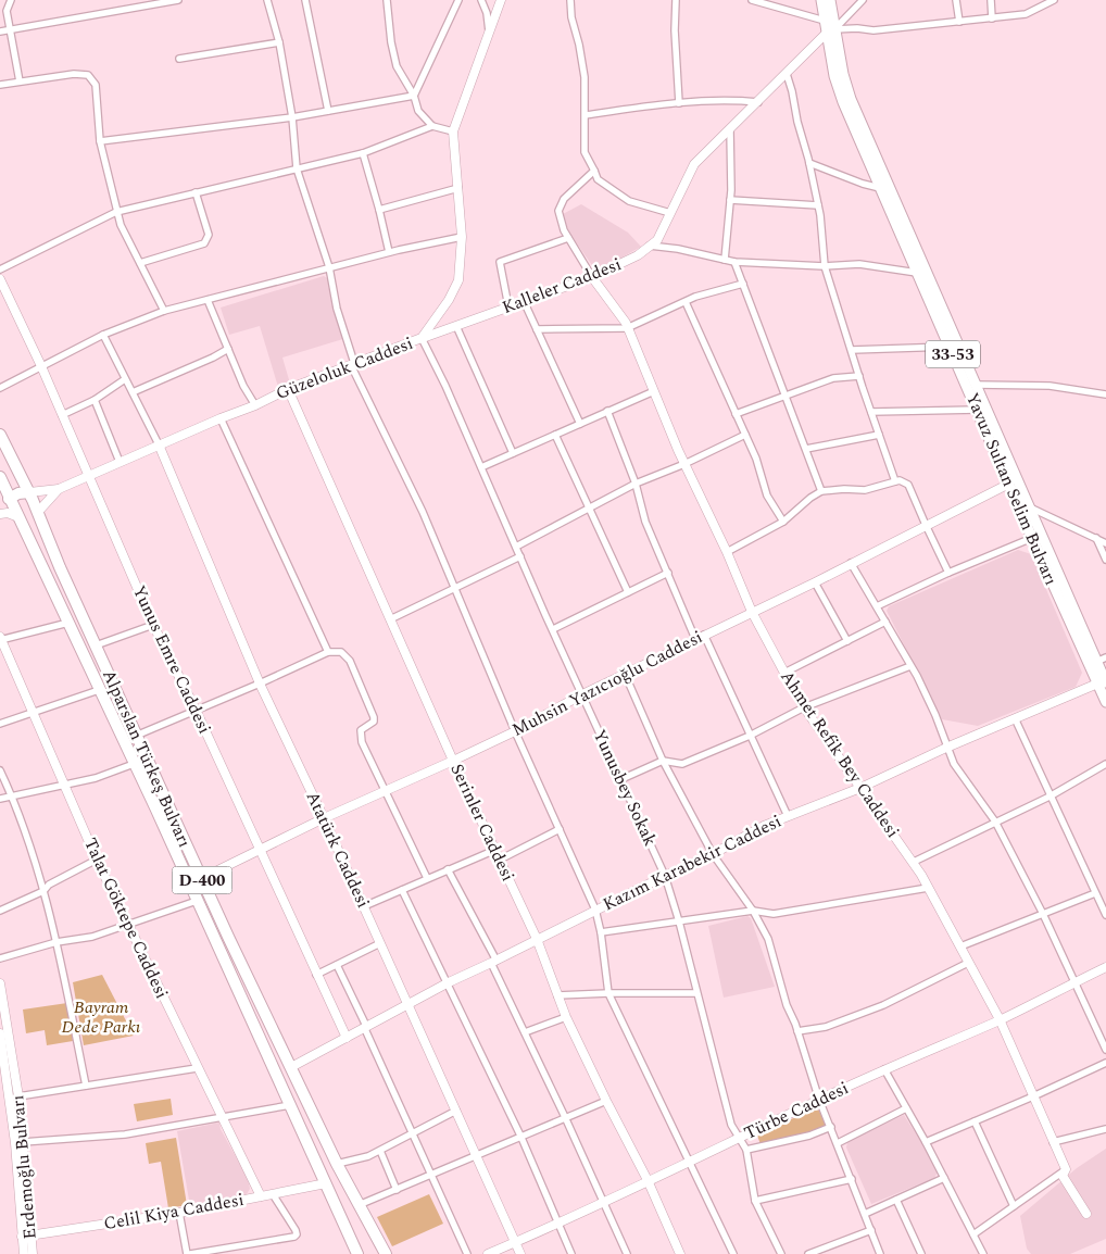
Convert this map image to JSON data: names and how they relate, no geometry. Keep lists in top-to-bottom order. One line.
{"streets":{"highway":["Alparslan Türkeş Bulvarı","D-400"],"main road":["33-53","Yavuz Sultan Selim Bulvarı"],"street":["Kalleler Caddesi","Güzeloluk Caddesi","Yunus Emre Caddesi","Muhsin Yazıcıoğlu Caddesi","Ahmet Refik Bey Caddesi","Yunusbey Sokak","Serinler Caddesi","Atatürk Caddesi","Kazım Karabekir Caddesi","Talat Göktepe Caddesi","Türbe Caddesi","Erdemoğlu Bulvarı","Celil Kiya Caddesi"]},"crossings":[["Kalleler Caddesi","Güzeloluk Caddesi"],["Kalleler Caddesi","Yavuz Sultan Selim Bulvarı"],["Kalleler Caddesi","Ahmet Refik Bey Caddesi"],["Kalleler Caddesi","Yunusbey Sokak"],["Güzeloluk Caddesi","Yunus Emre Caddesi"],["Güzeloluk Caddesi","Alparslan Türkeş Bulvarı"],["Güzeloluk Caddesi","Yunusbey Sokak"],["Güzeloluk Caddesi","Serinler Caddesi"],["Güzeloluk Caddesi","Atatürk Caddesi"],["Yavuz Sultan Selim Bulvarı","Muhsin Yazıcıoğlu Caddesi"],["Yavuz Sultan Selim Bulvarı","Kazım Karabekir Caddesi"],["Yunus Emre Caddesi","Muhsin Yazıcıoğlu Caddesi"],["Yunus Emre Caddesi","Kazım Karabekir Caddesi"],["Muhsin Yazıcıoğlu Caddesi","Ahmet Refik Bey Caddesi"],["Muhsin Yazıcıoğlu Caddesi","Alparslan Türkeş Bulvarı"],["Muhsin Yazıcıoğlu Caddesi","Yunusbey Sokak"],["Muhsin Yazıcıoğlu Caddesi","Serinler Caddesi"],["Muhsin Yazıcıoğlu Caddesi","Atatürk Caddesi"],["Ahmet Refik Bey Caddesi","Kazım Karabekir Caddesi"],["Ahmet Refik Bey Caddesi","Türbe Caddesi"],["Alparslan Türkeş Bulvarı","Kazım Karabekir Caddesi"],["Alparslan Türkeş Bulvarı","Celil Kiya Caddesi"],["Yunusbey Sokak","Kazım Karabekir Caddesi"],["Yunusbey Sokak","Türbe Caddesi"],["Serinler Caddesi","Kazım Karabekir Caddesi"],["Serinler Caddesi","Türbe Caddesi"],["Atatürk Caddesi","Kazım Karabekir Caddesi"],["Atatürk Caddesi","Türbe Caddesi"],["Talat Göktepe Caddesi","Celil Kiya Caddesi"],["Erdemoğlu Bulvarı","Celil Kiya Caddesi"]],"parks":["Bayram Dede Parkı"]}
